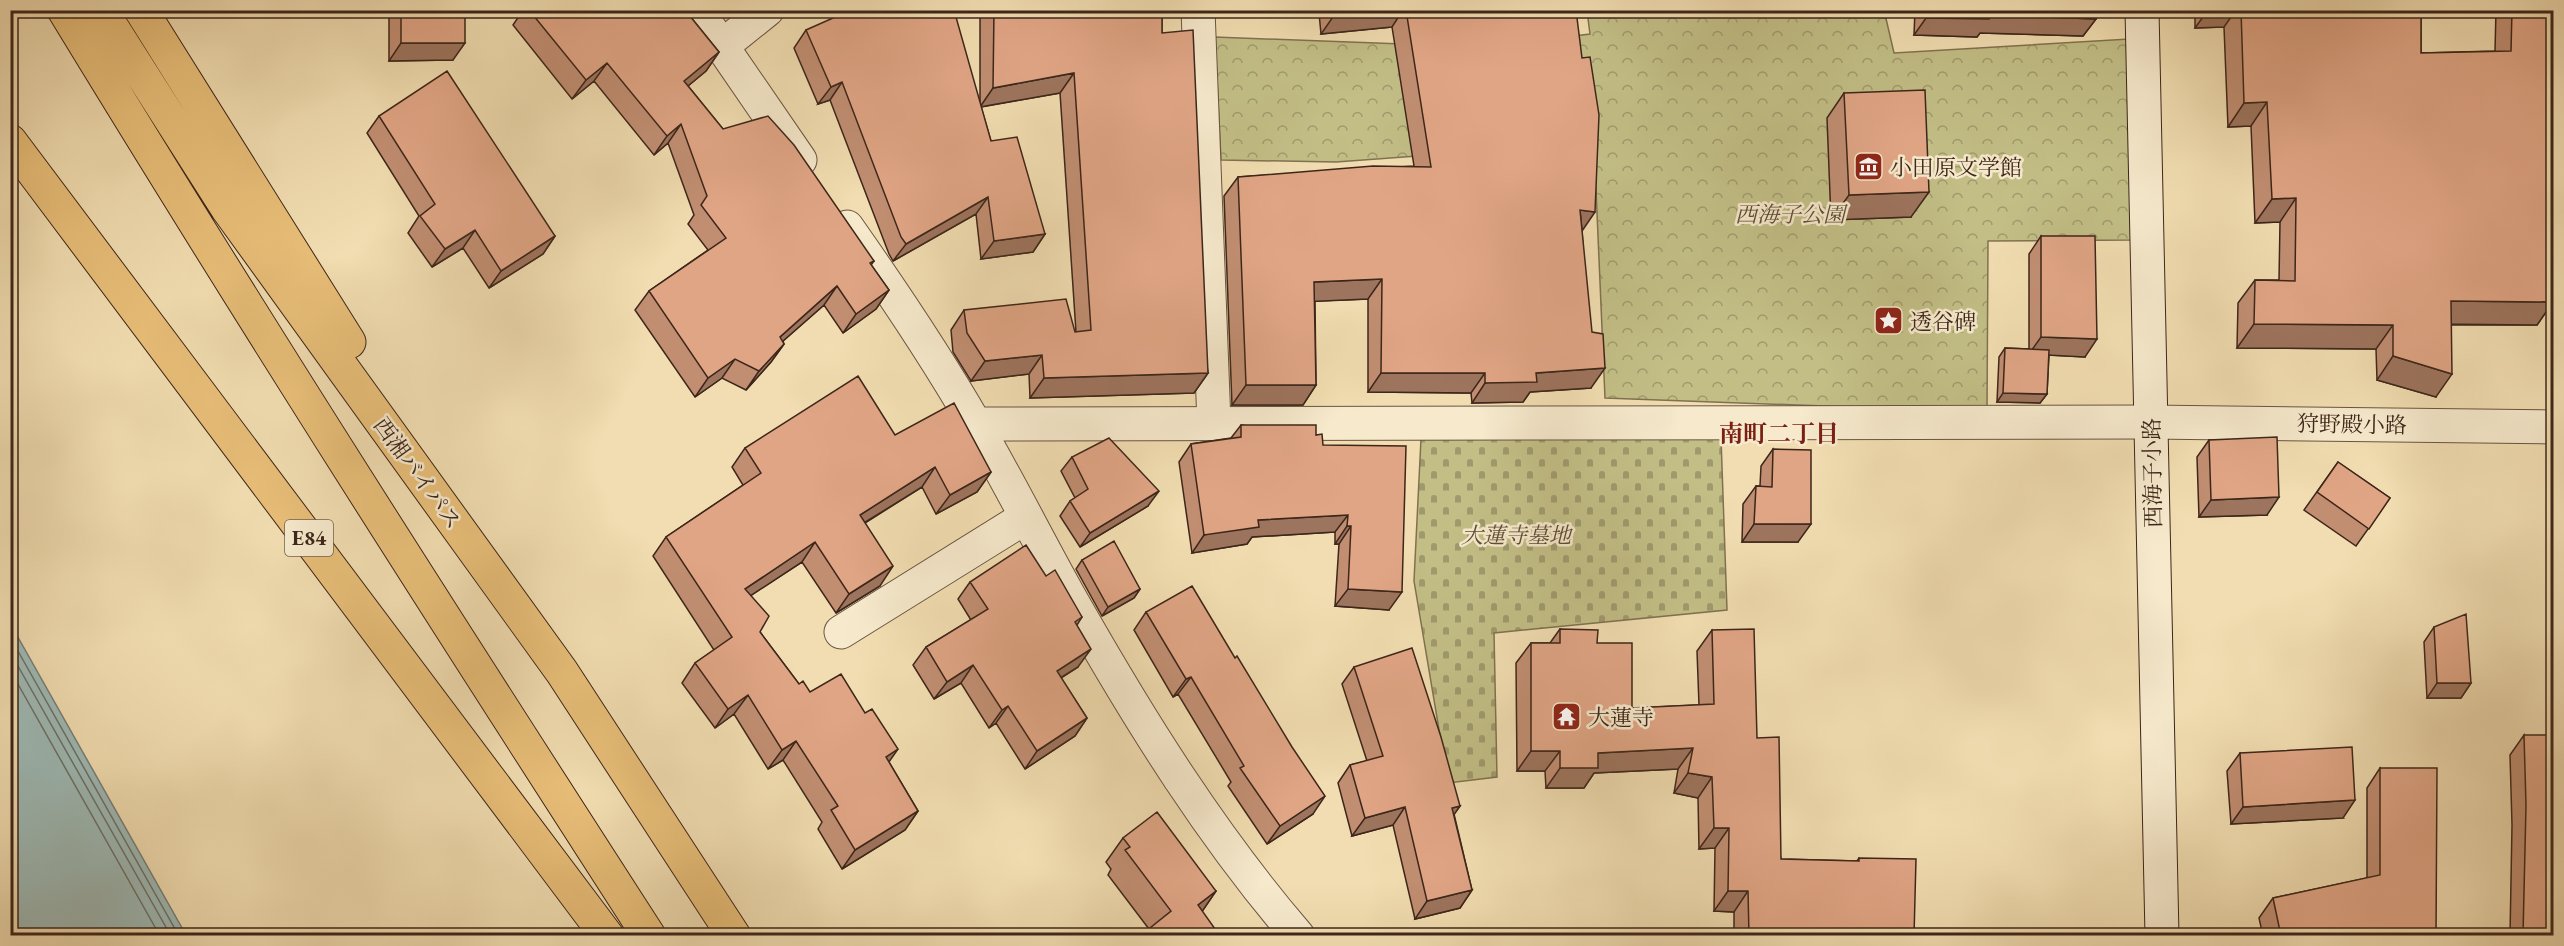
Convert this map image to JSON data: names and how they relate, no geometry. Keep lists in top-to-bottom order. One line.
{"streets":{"highway":["西湘バイパス","E84"],"street":["狩野殿小路","西海子小路"]},"crossings":[["狩野殿小路","西海子小路"]],"districts":["南町二丁目"],"parks":["西海子公園","大蓮寺墓地"],"places":{"museum":["小田原文学館"],"place":["透谷碑"],"temple":["大蓮寺"]}}
